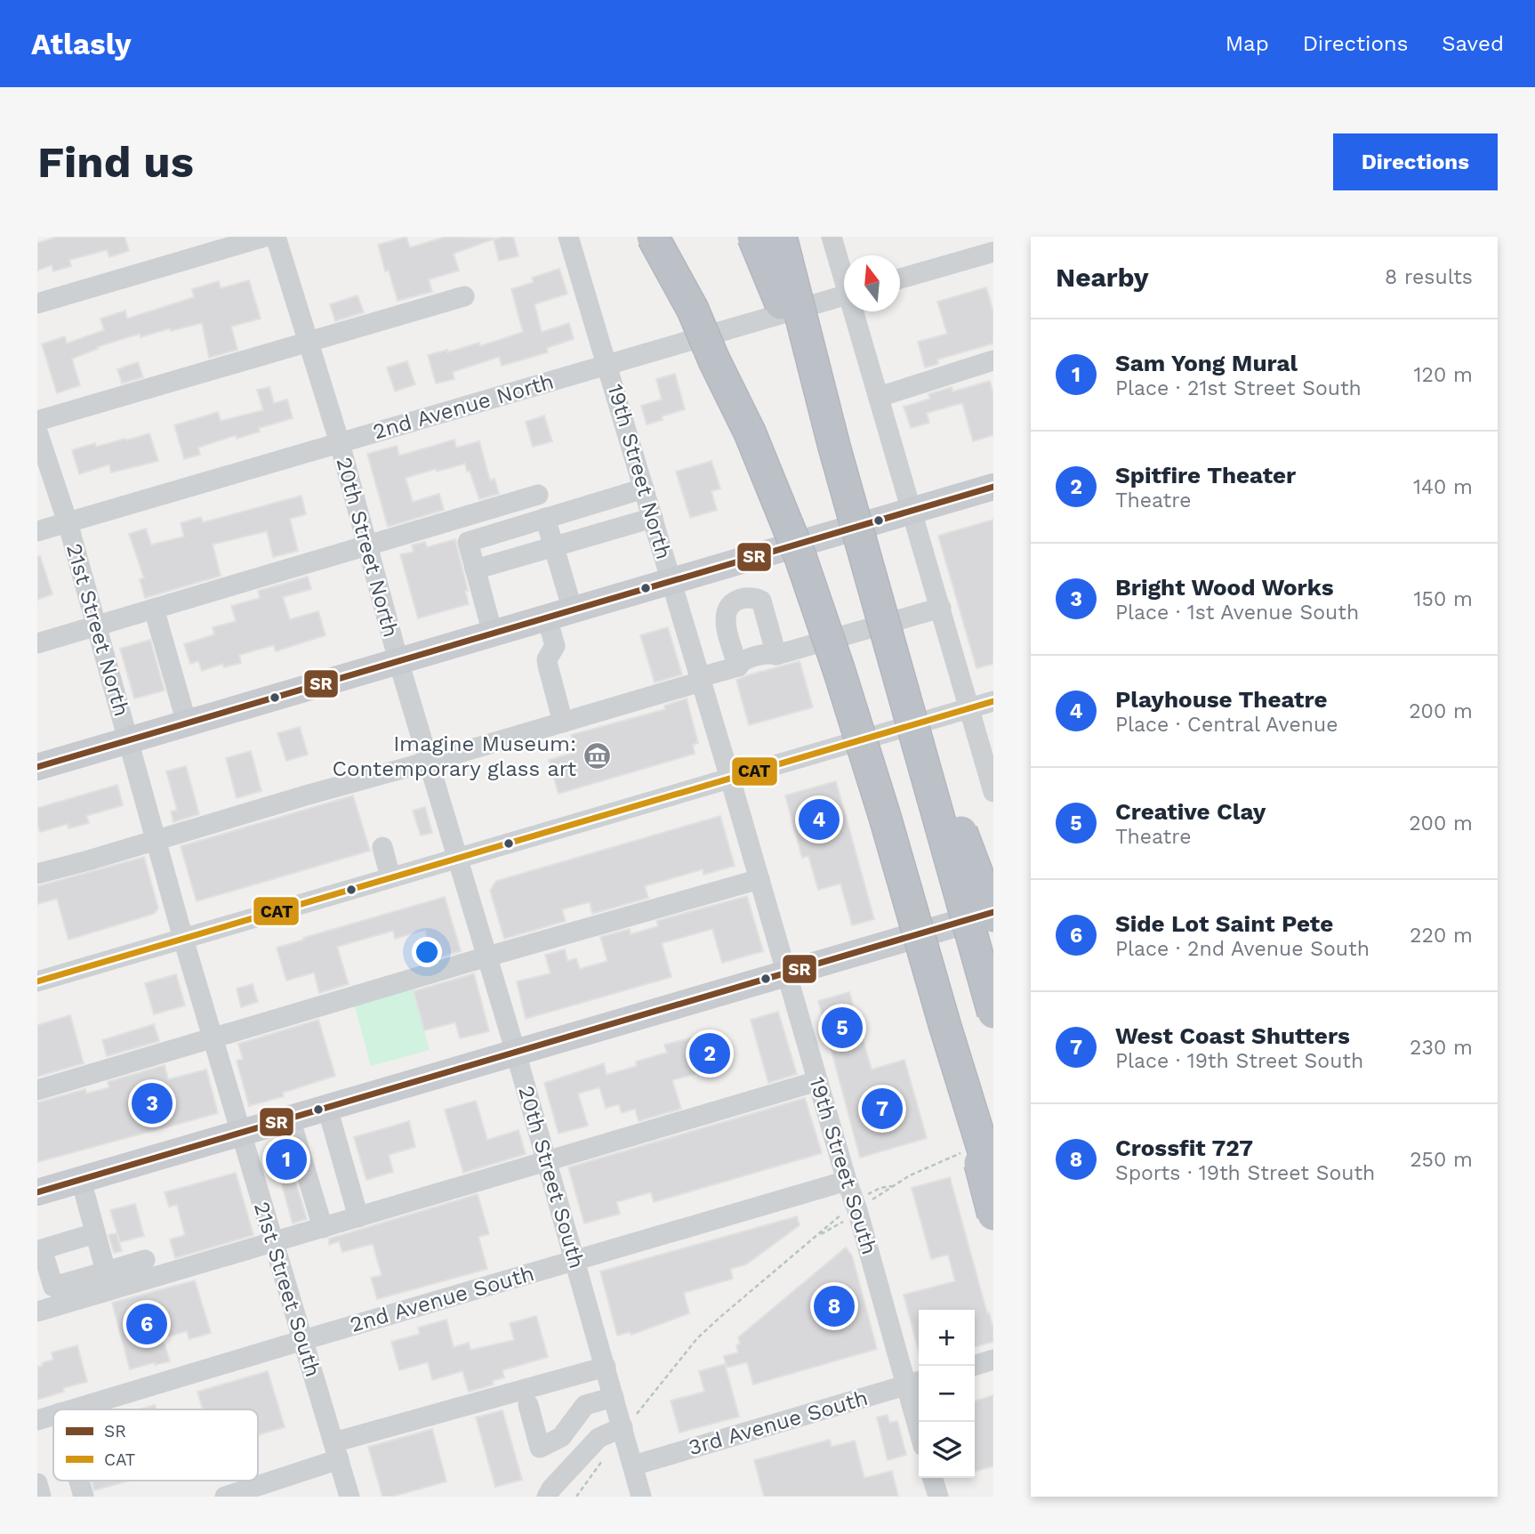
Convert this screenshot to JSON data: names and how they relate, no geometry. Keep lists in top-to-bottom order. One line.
{"streets":{"street":["2nd Avenue North","19th Street North","20th Street North","21st Street North","19th Street South","20th Street South","21st Street South","2nd Avenue South","3rd Avenue South"]},"crossings":[["2nd Avenue North","19th Street North"],["2nd Avenue North","20th Street North"],["2nd Avenue North","21st Street North"],["19th Street North","19th Street South"],["20th Street North","20th Street South"],["21st Street North","21st Street South"],["19th Street South","2nd Avenue South"],["19th Street South","3rd Avenue South"],["20th Street South","2nd Avenue South"],["20th Street South","3rd Avenue South"],["21st Street South","2nd Avenue South"]],"places":{"museum":["Imagine Museum: Contemporary glass art"]},"lines":["transit line SR","transit line CAT"],"legend":["SR","CAT"],"north":"top","page":{"header":"Atlasly","nav":["Map","Directions","Saved"],"buttons":"Directions","title":"Find us","heading":["Nearby","8 results"],"list":[{"mark":"1","name":"Sam Yong Mural","note":"Place · 21st Street South","value":"120 m"},{"mark":"2","name":"Spitfire Theater","note":"Theatre","value":"140 m"},{"mark":"3","name":"Bright Wood Works","note":"Place · 1st Avenue South","value":"150 m"},{"mark":"4","name":"Playhouse Theatre","note":"Place · Central Avenue","value":"200 m"},{"mark":"5","name":"Creative Clay","note":"Theatre","value":"200 m"},{"mark":"6","name":"Side Lot Saint Pete","note":"Place · 2nd Avenue South","value":"220 m"},{"mark":"7","name":"West Coast Shutters","note":"Place · 19th Street South","value":"230 m"},{"mark":"8","name":"Crossfit 727","note":"Sports · 19th Street South","value":"250 m"}],"pins":["4","5","2","3","7","1","8","6"],"map_buttons":["+","−"]}}
